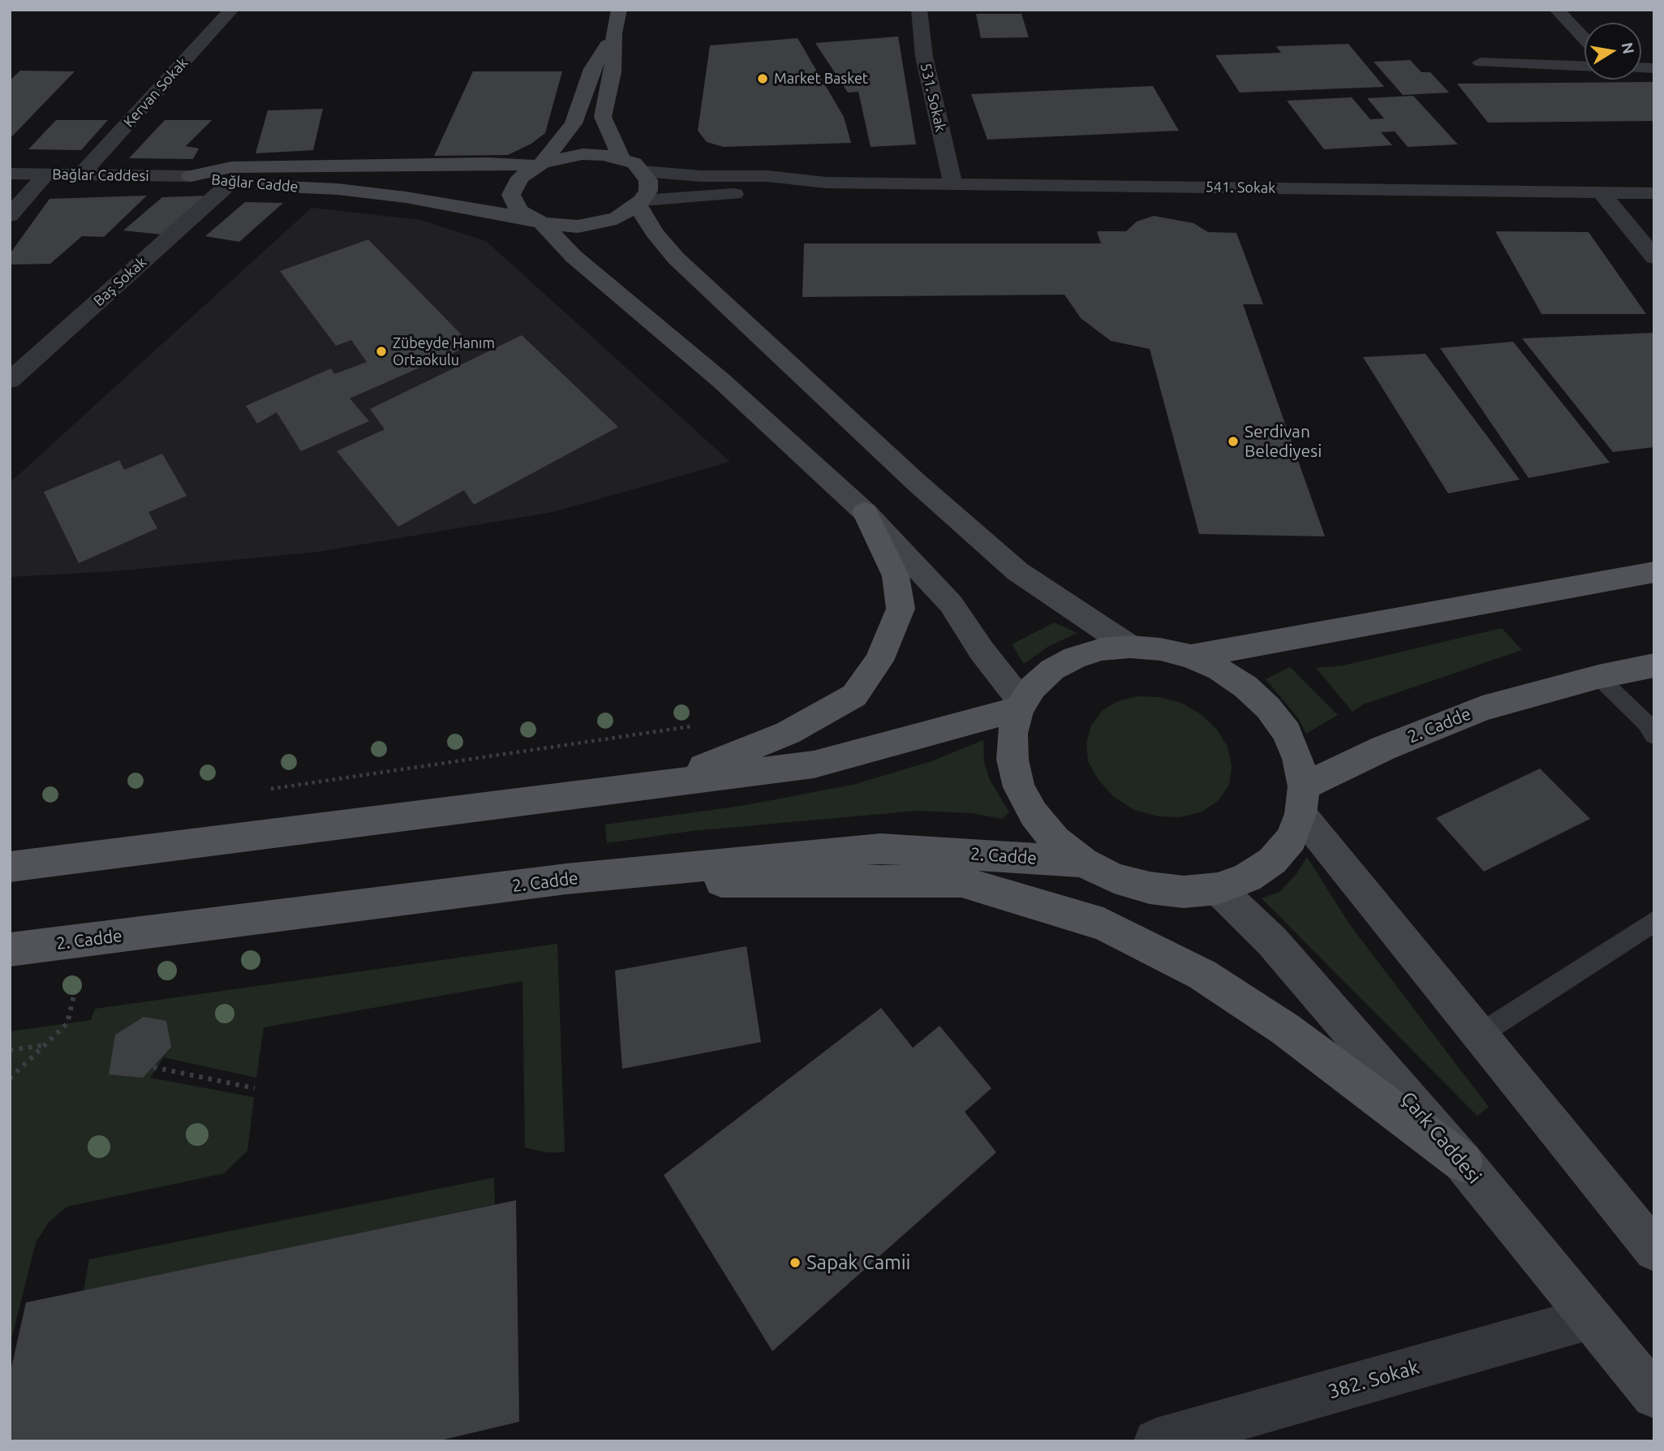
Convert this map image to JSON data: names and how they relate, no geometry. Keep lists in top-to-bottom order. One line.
{"streets":{"main road":["Bağlar Cadde","2. Cadde","Çark Caddesi"],"street":["Kervan Sokak","531. Sokak","Bağlar Caddesi","541. Sokak","Baş Sokak","382. Sokak"]},"crossings":[["Kervan Sokak","Bağlar Caddesi"],["531. Sokak","541. Sokak"],["Bağlar Caddesi","Bağlar Cadde"],["Bağlar Cadde","Baş Sokak"],["Çark Caddesi","382. Sokak"]],"places":["Market Basket","Zübeyde Hanım Ortaokulu","Serdivan Belediyesi","Sapak Camii"],"north":"right"}
